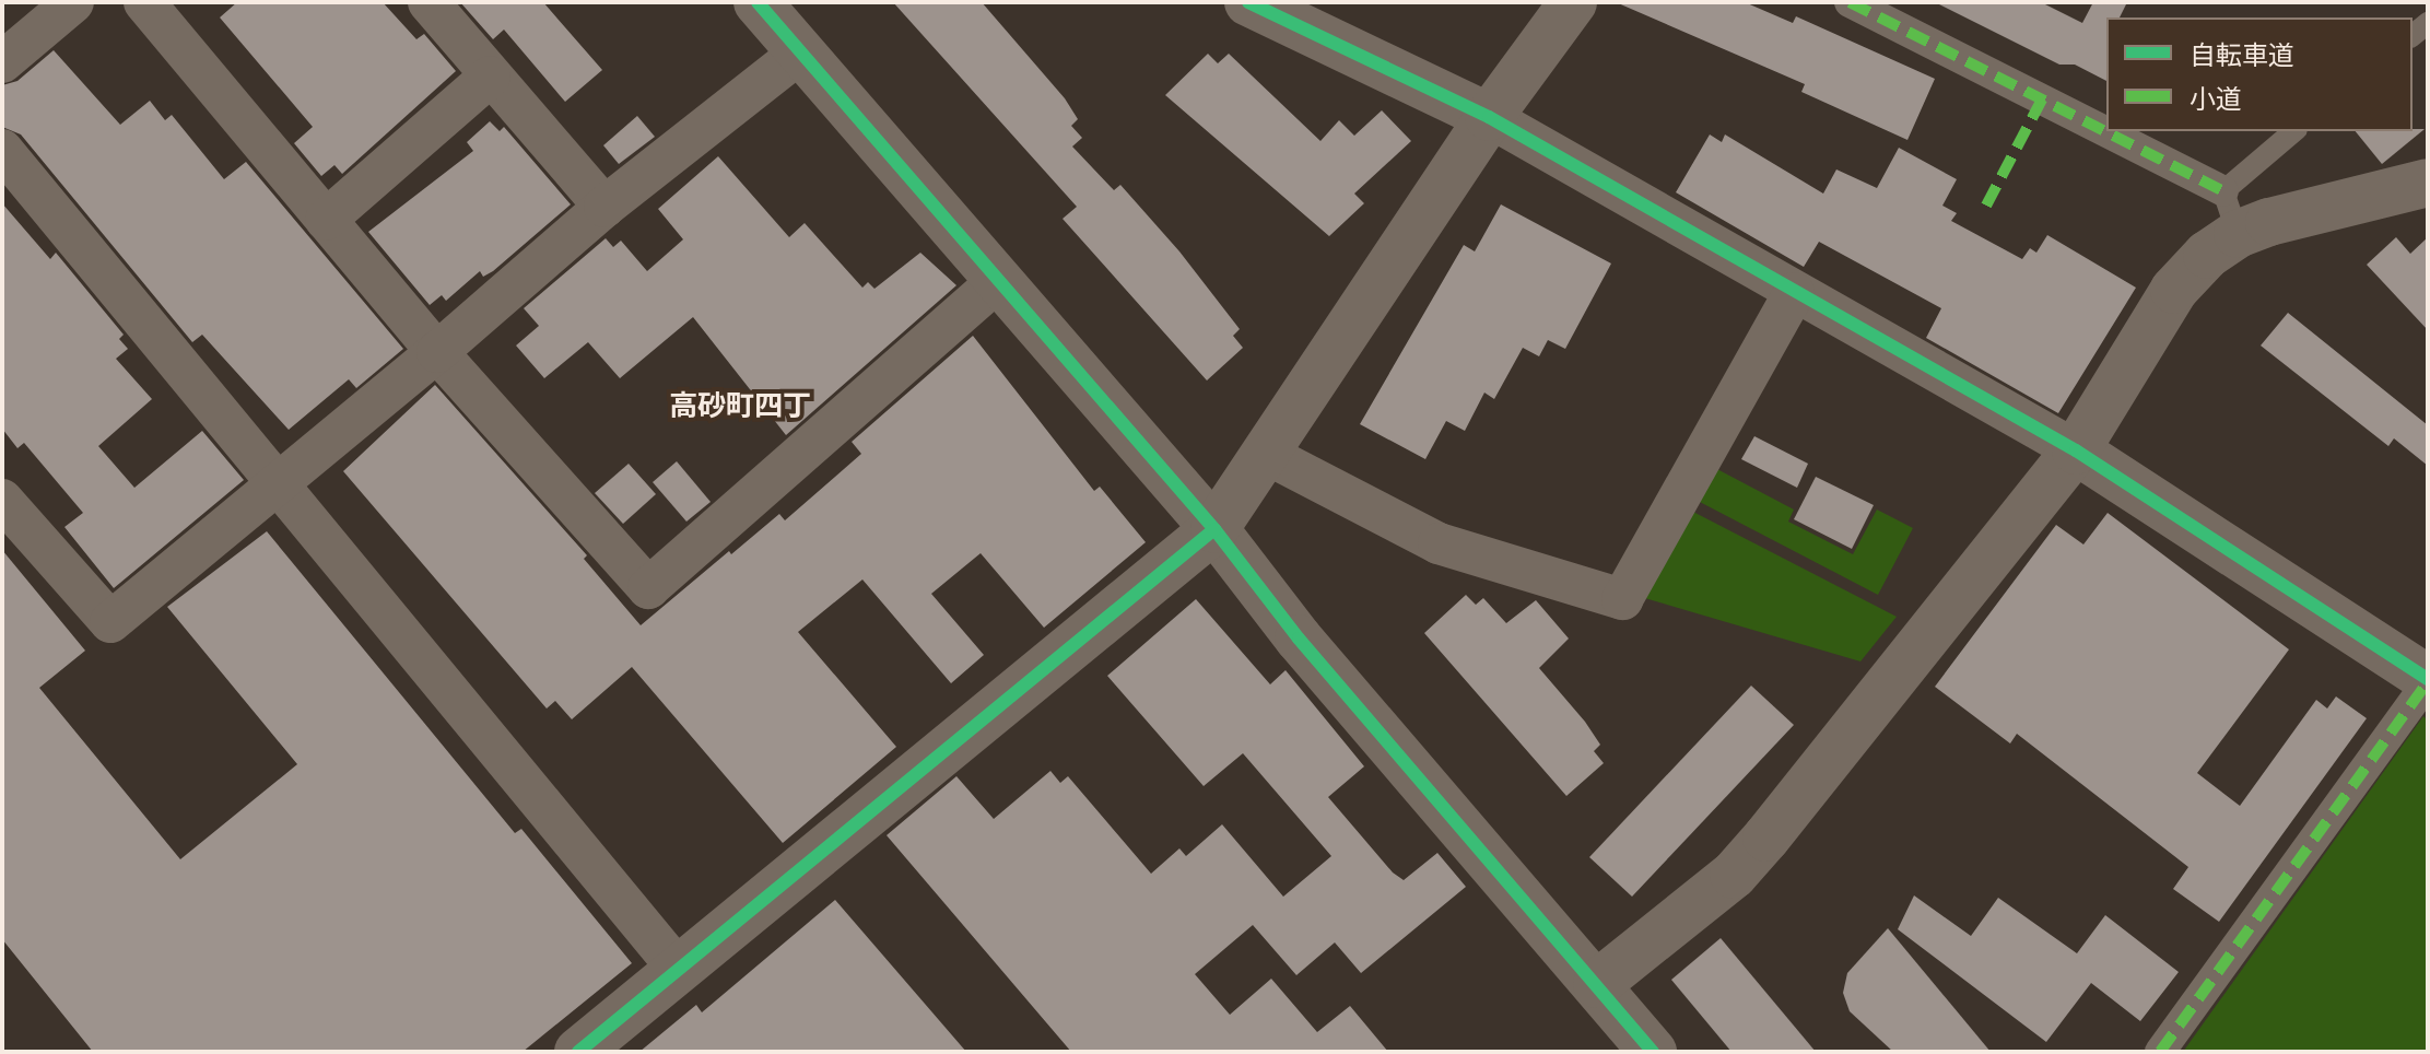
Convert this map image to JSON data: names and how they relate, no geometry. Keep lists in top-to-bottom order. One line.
{"districts":["高砂町四丁"],"legend":["自転車道","小道"]}
